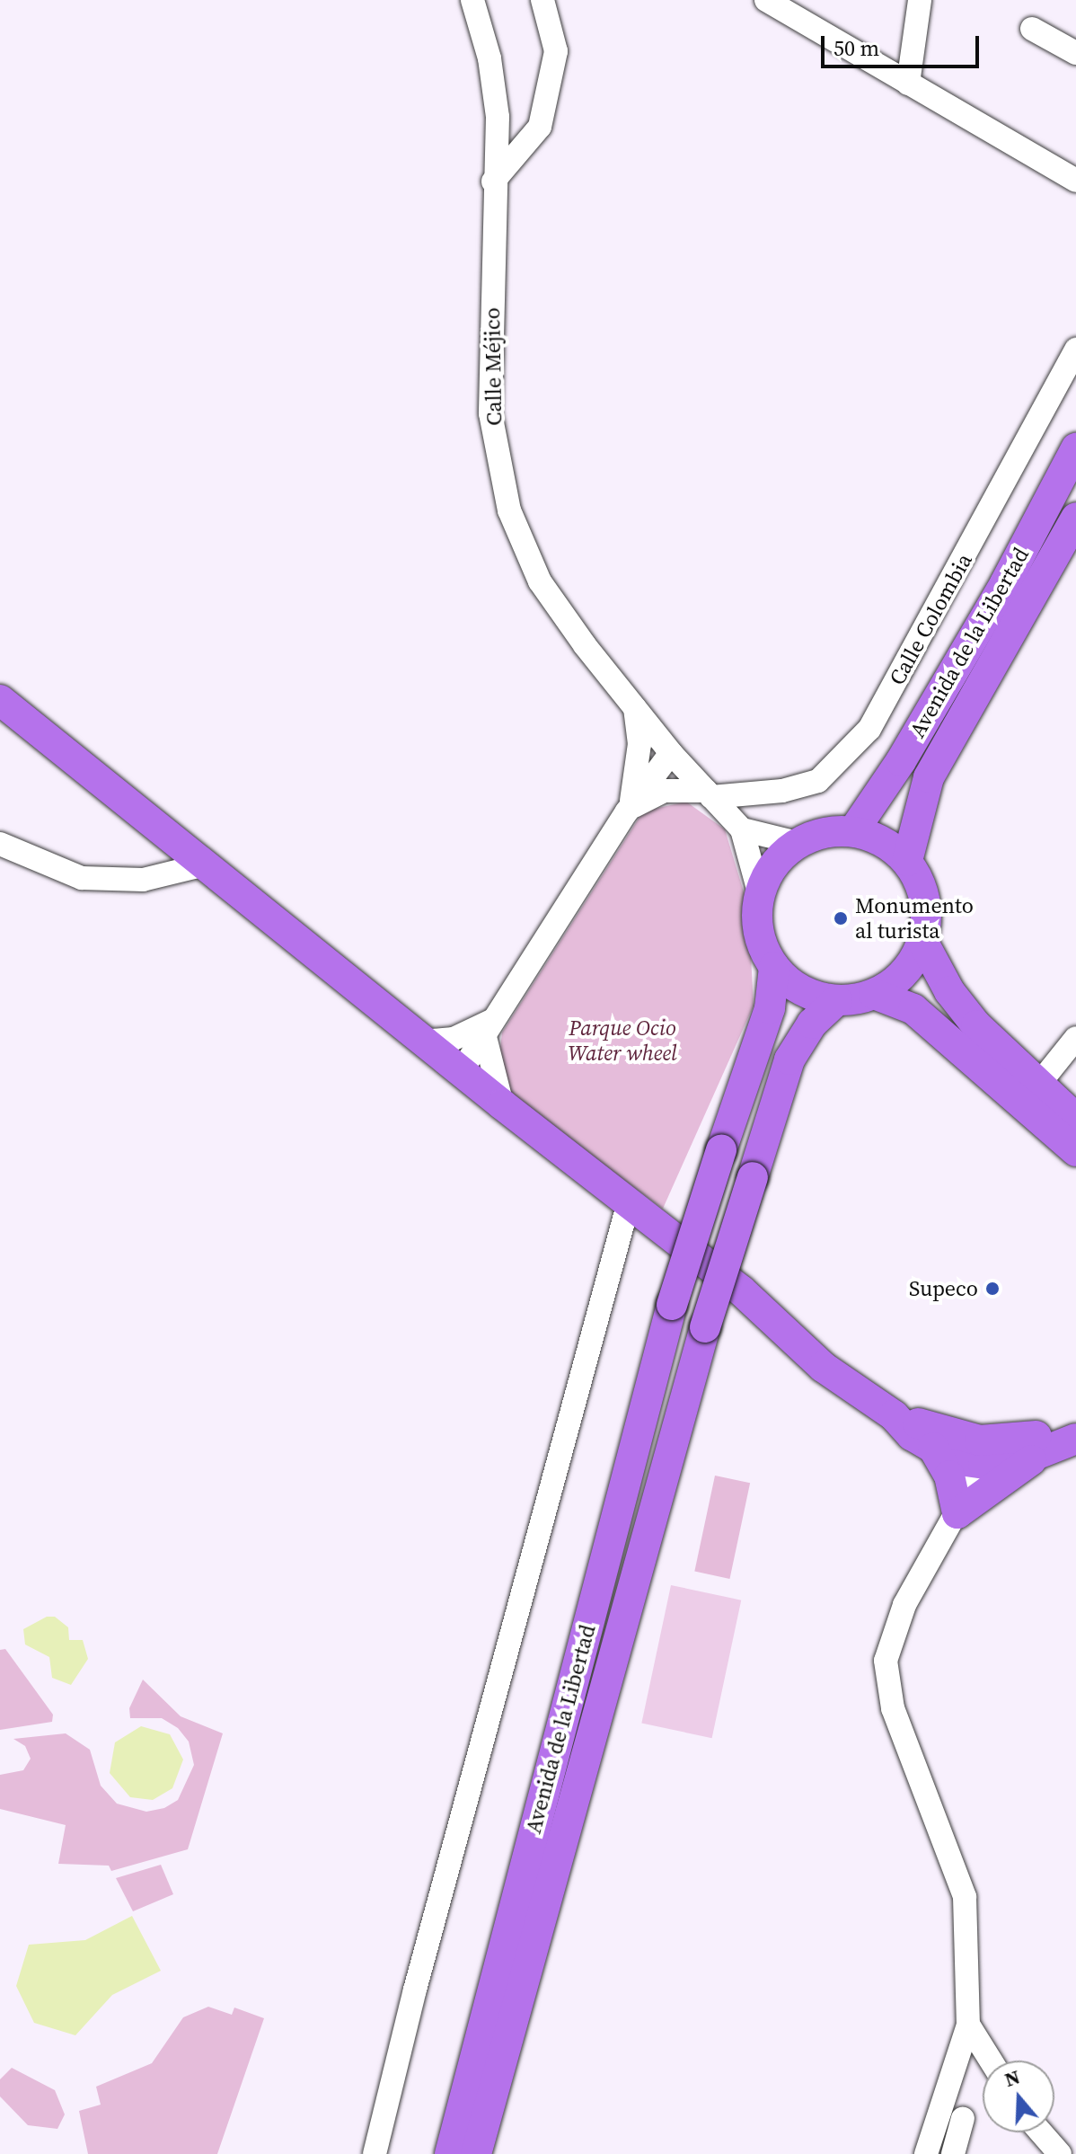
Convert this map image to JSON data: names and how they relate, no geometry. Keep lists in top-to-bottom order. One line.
{"streets":{"main road":["Avenida de la Libertad"],"street":["Calle Méjico","Calle Colombia"]},"crossings":[["Calle Méjico","Calle Colombia"],["Calle Méjico","Avenida de la Libertad"]],"parks":["Parque Ocio Water wheel"],"places":["Monumento al turista","Supeco"],"scale_bar":"50 m","north":"top"}
